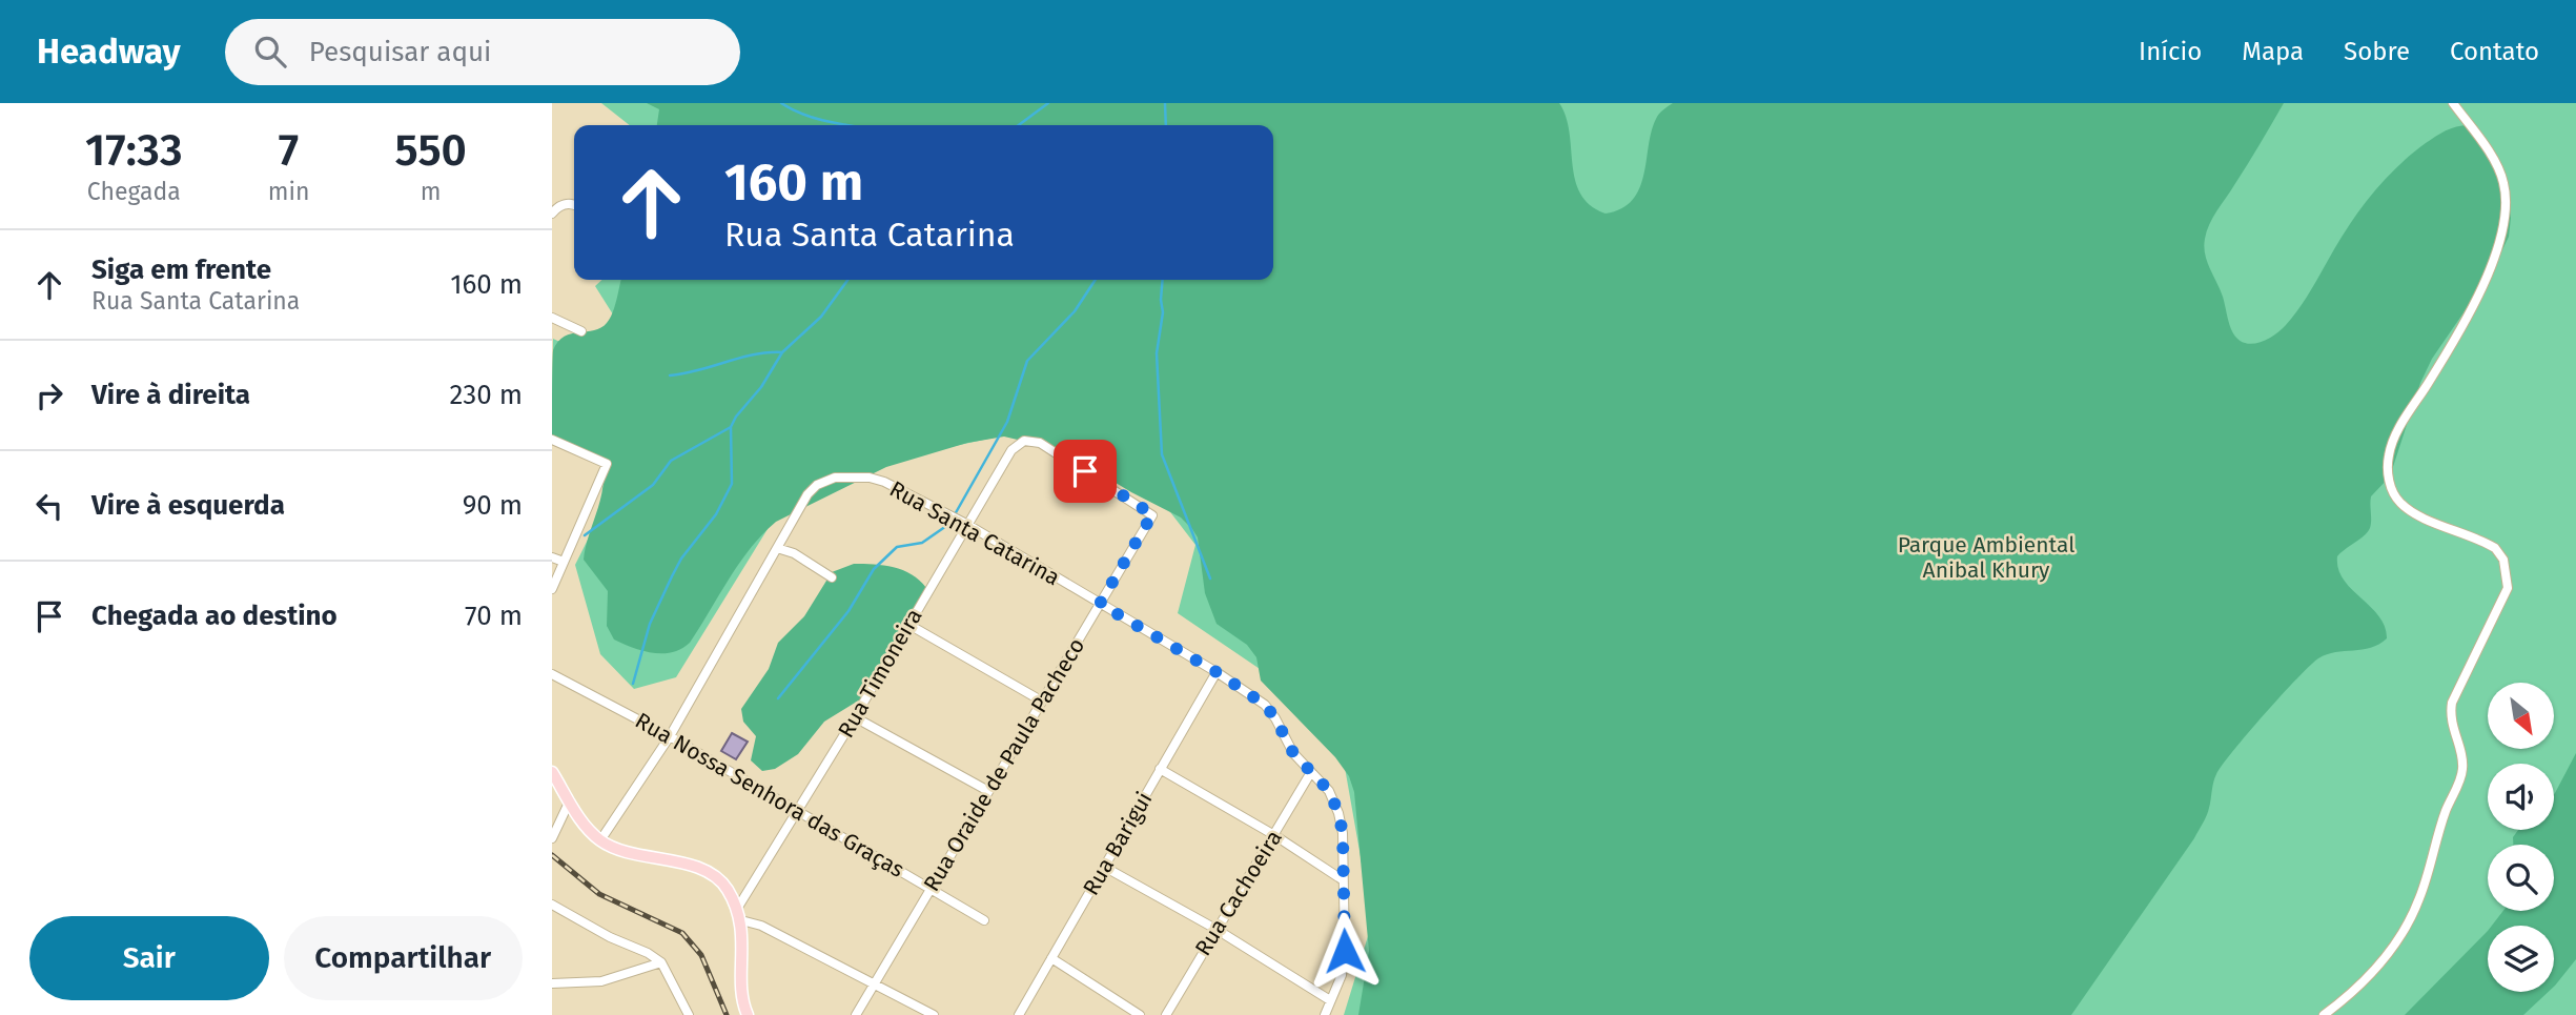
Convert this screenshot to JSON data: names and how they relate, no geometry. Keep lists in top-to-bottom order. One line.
{"streets":{"street":["Rua Santa Catarina","Rua Timoneira","Rua Oraide de Paula Pacheco","Rua Nossa Senhora das Graças","Rua Barigui","Rua Cachoeira"]},"crossings":[["Rua Santa Catarina","Rua Timoneira"],["Rua Santa Catarina","Rua Oraide de Paula Pacheco"],["Rua Santa Catarina","Rua Nossa Senhora das Graças"],["Rua Santa Catarina","Rua Barigui"],["Rua Santa Catarina","Rua Cachoeira"],["Rua Timoneira","Rua Oraide de Paula Pacheco"],["Rua Timoneira","Rua Nossa Senhora das Graças"],["Rua Oraide de Paula Pacheco","Rua Nossa Senhora das Graças"]],"parks":["Parque Ambiental Anibal Khury"],"north":"bottom right","page":{"header":"Headway","search":"Pesquisar aqui","nav":["Início","Mapa","Sobre","Contato"],"eta":["17:33","Chegada","7","min","550","m"],"turn":["160 m","Rua Santa Catarina"],"list":[{"name":"Siga em frente","note":"Rua Santa Catarina","value":"160 m"},{"name":"Vire à direita","value":"230 m"},{"name":"Vire à esquerda","value":"90 m"},{"name":"Chegada ao destino","value":"70 m"}],"buttons":["Sair","Compartilhar"]}}
